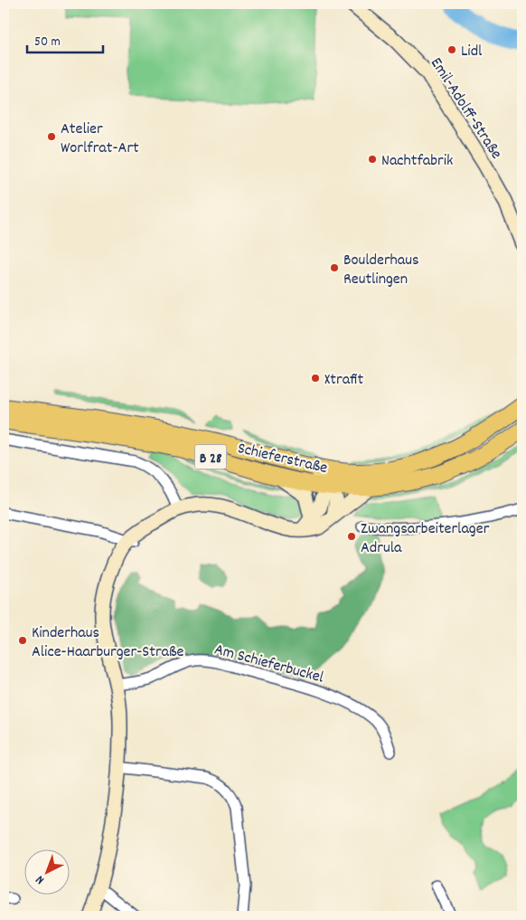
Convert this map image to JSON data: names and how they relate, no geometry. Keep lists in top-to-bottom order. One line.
{"streets":{"main road":["B 28","Schieferstraße"],"street":["Emil-Adolff-Straße","Am Schieferbuckel"]},"places":["Lidl","Atelier Worlfrat-Art","Nachtfabrik","Boulderhaus Reutlingen","Xtrafit","Zwangsarbeiterlager Adrula","Kinderhaus Alice-Haarburger-Straße"],"scale_bar":"50 m","north":"bottom left"}
